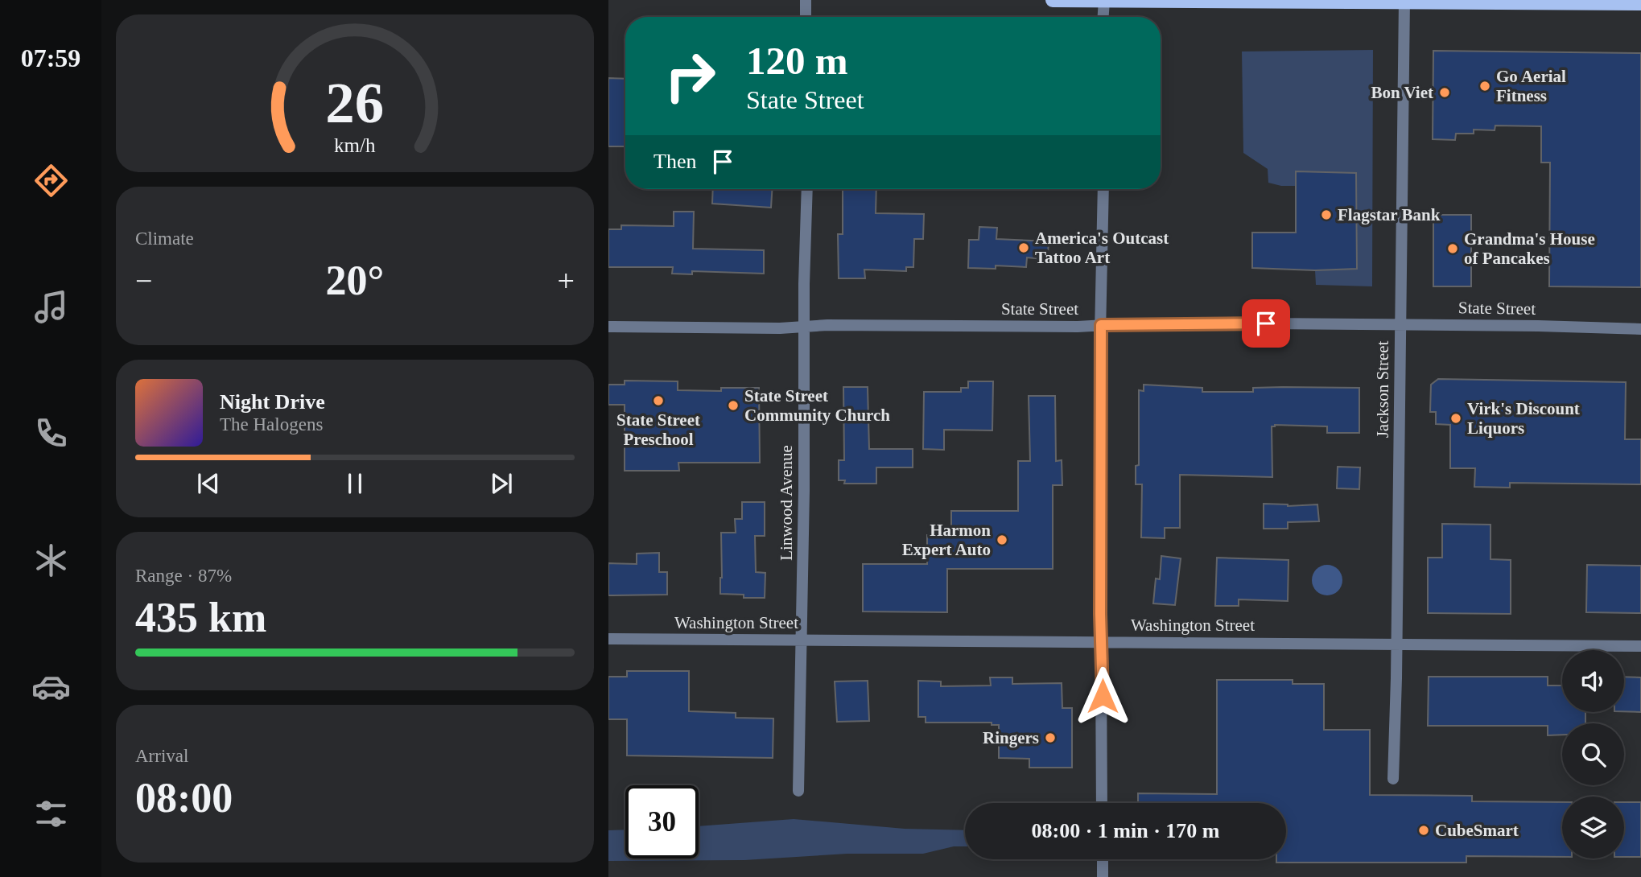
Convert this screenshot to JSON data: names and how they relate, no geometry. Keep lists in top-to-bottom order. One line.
{"streets":{"street":["State Street","Jackson Street","Linwood Avenue","Washington Street"]},"crossings":[["State Street","Jackson Street"],["State Street","Linwood Avenue"],["Jackson Street","Washington Street"],["Linwood Avenue","Washington Street"]],"places":["Go Aerial Fitness","Bon Viet","Flagstar Bank","America's Outcast Tattoo Art","Grandma's House of Pancakes","State Street Preschool","State Street Community Church","Virk's Discount Liquors","Harmon Expert Auto","Ringers","CubeSmart"],"page":{"tabs":"07:59","turn":["120 m","State Street"],"then":"Then","tile":["Climate",["Range · 87%","435 km"],["Arrival","08:00"]],"heat":["−","20°","+"],"song":["Night Drive","The Halogens"],"limit":"30","trip":"08:00 · 1 min · 170 m","gauge":["26","km/h"]}}
